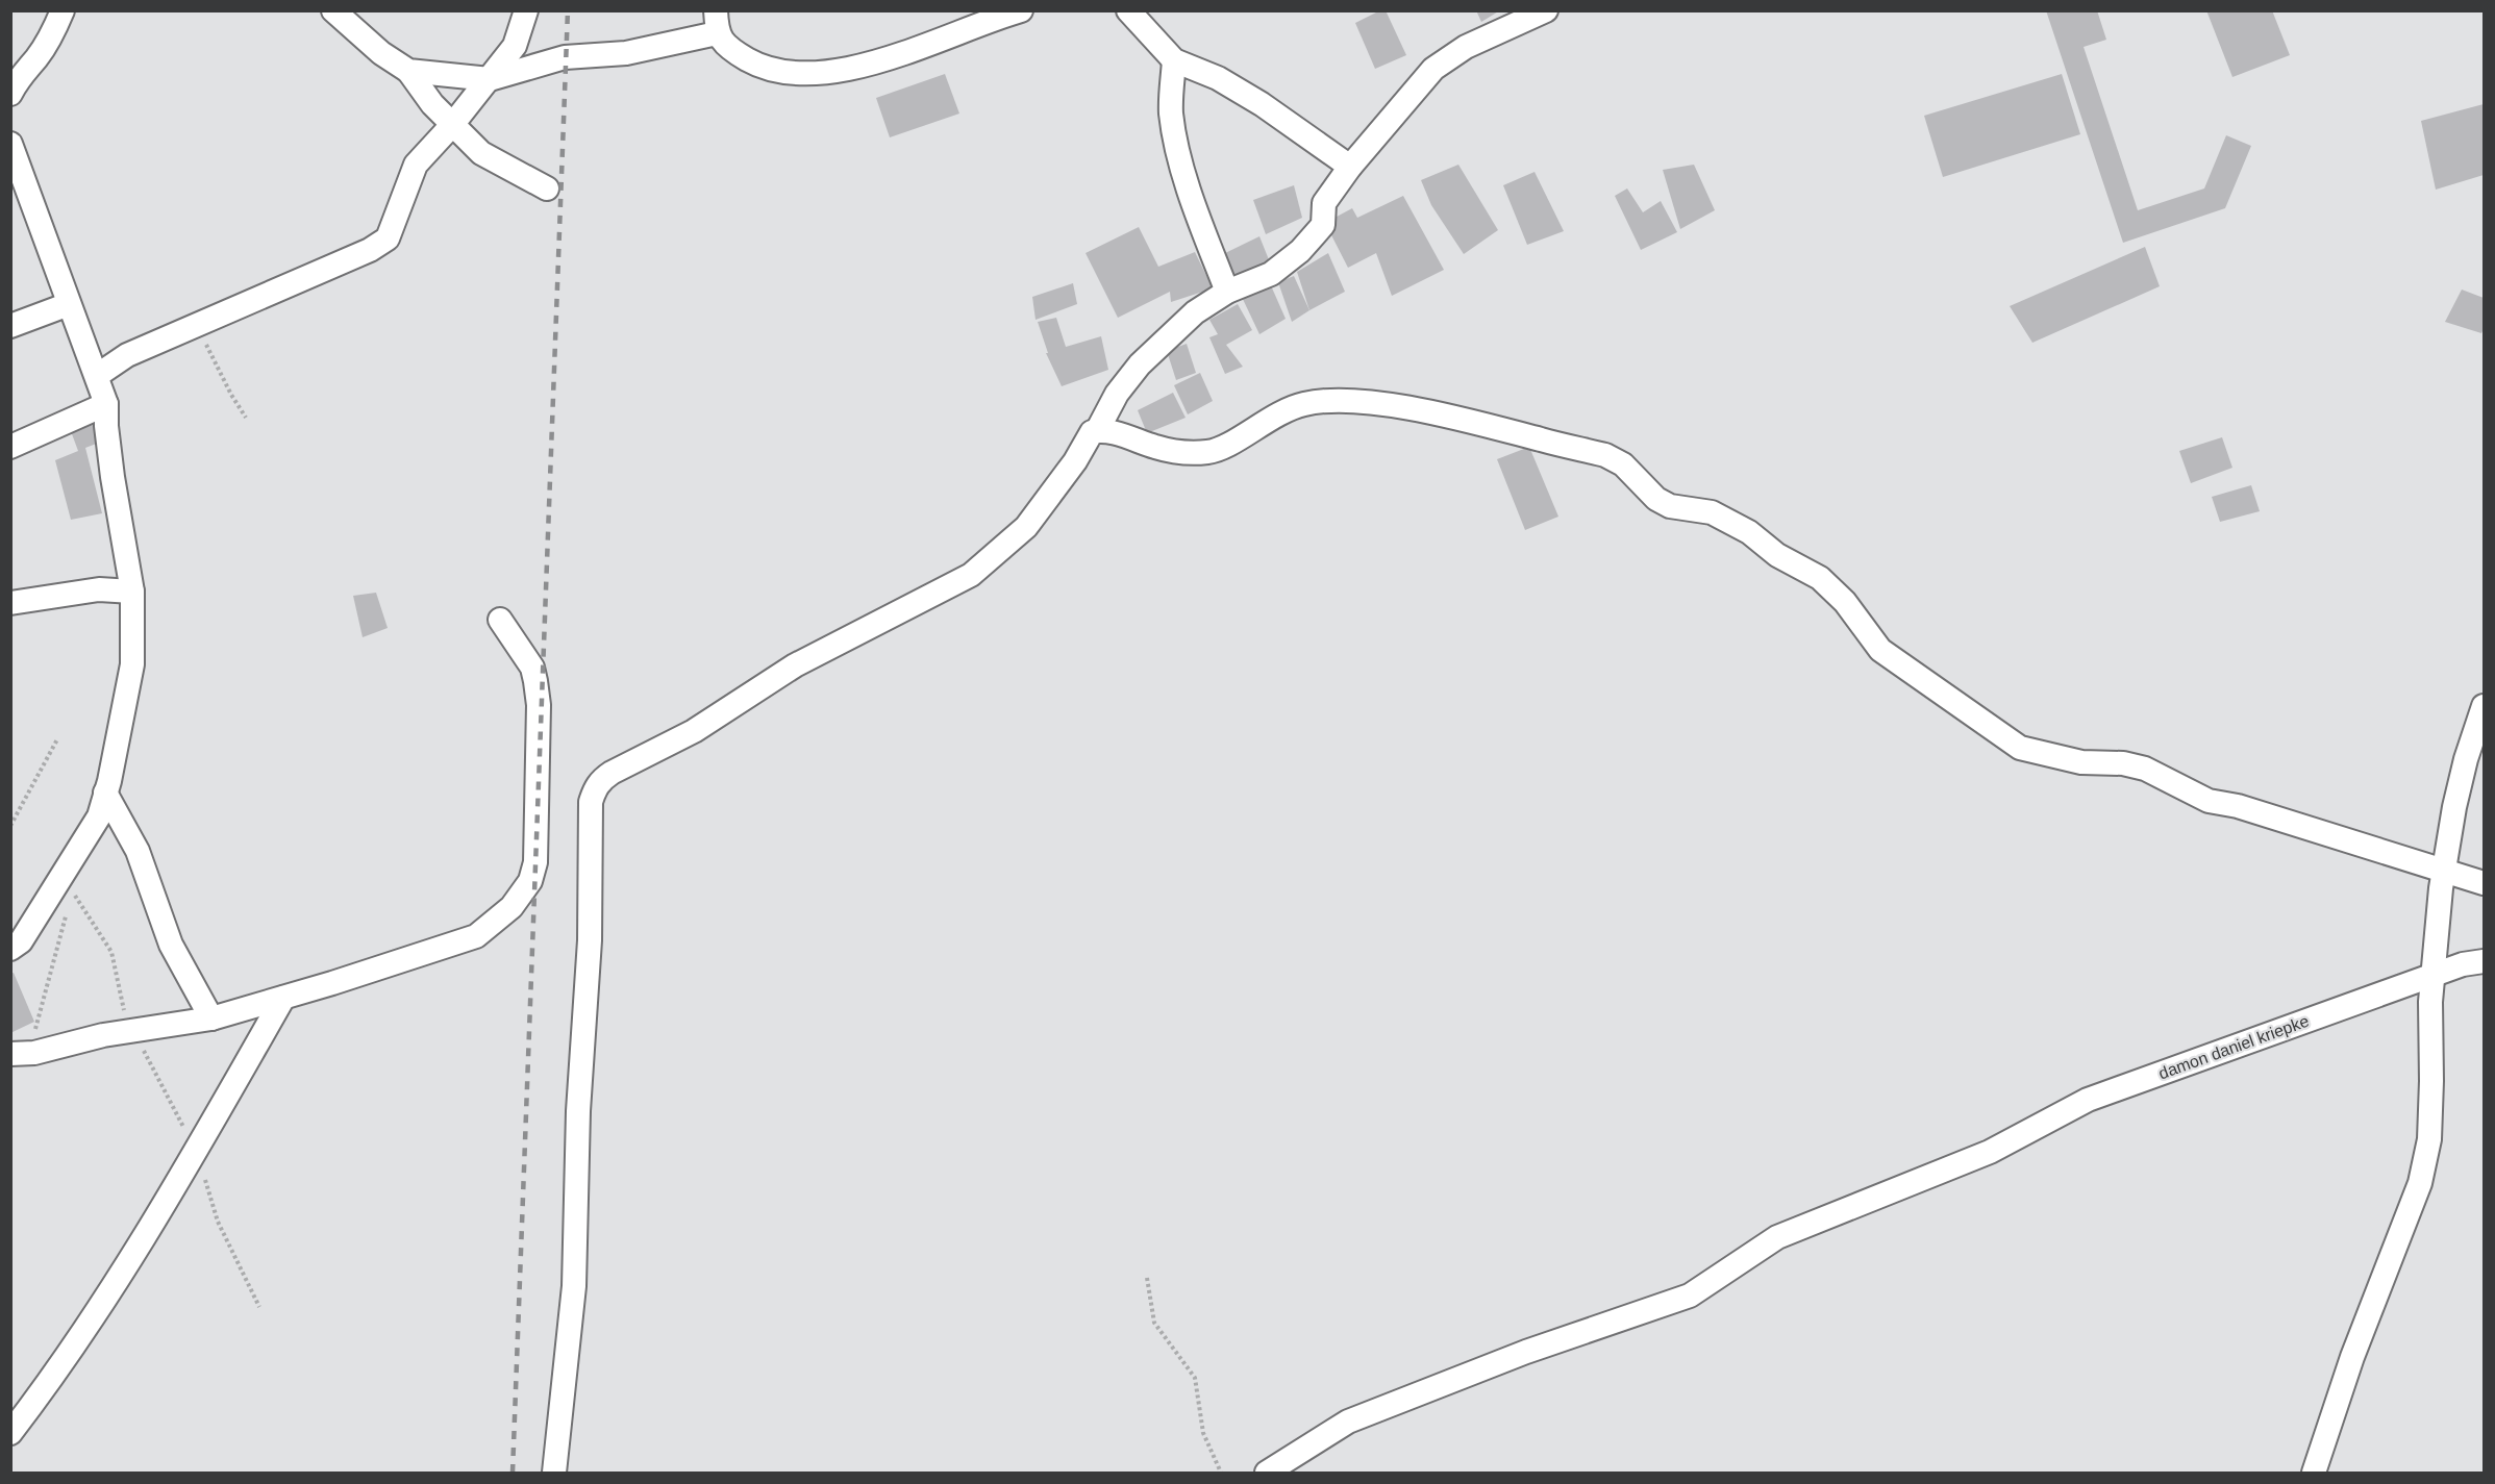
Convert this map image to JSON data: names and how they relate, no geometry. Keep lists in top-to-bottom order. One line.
{"streets":{"street":["damon daniel kriepke"]}}
